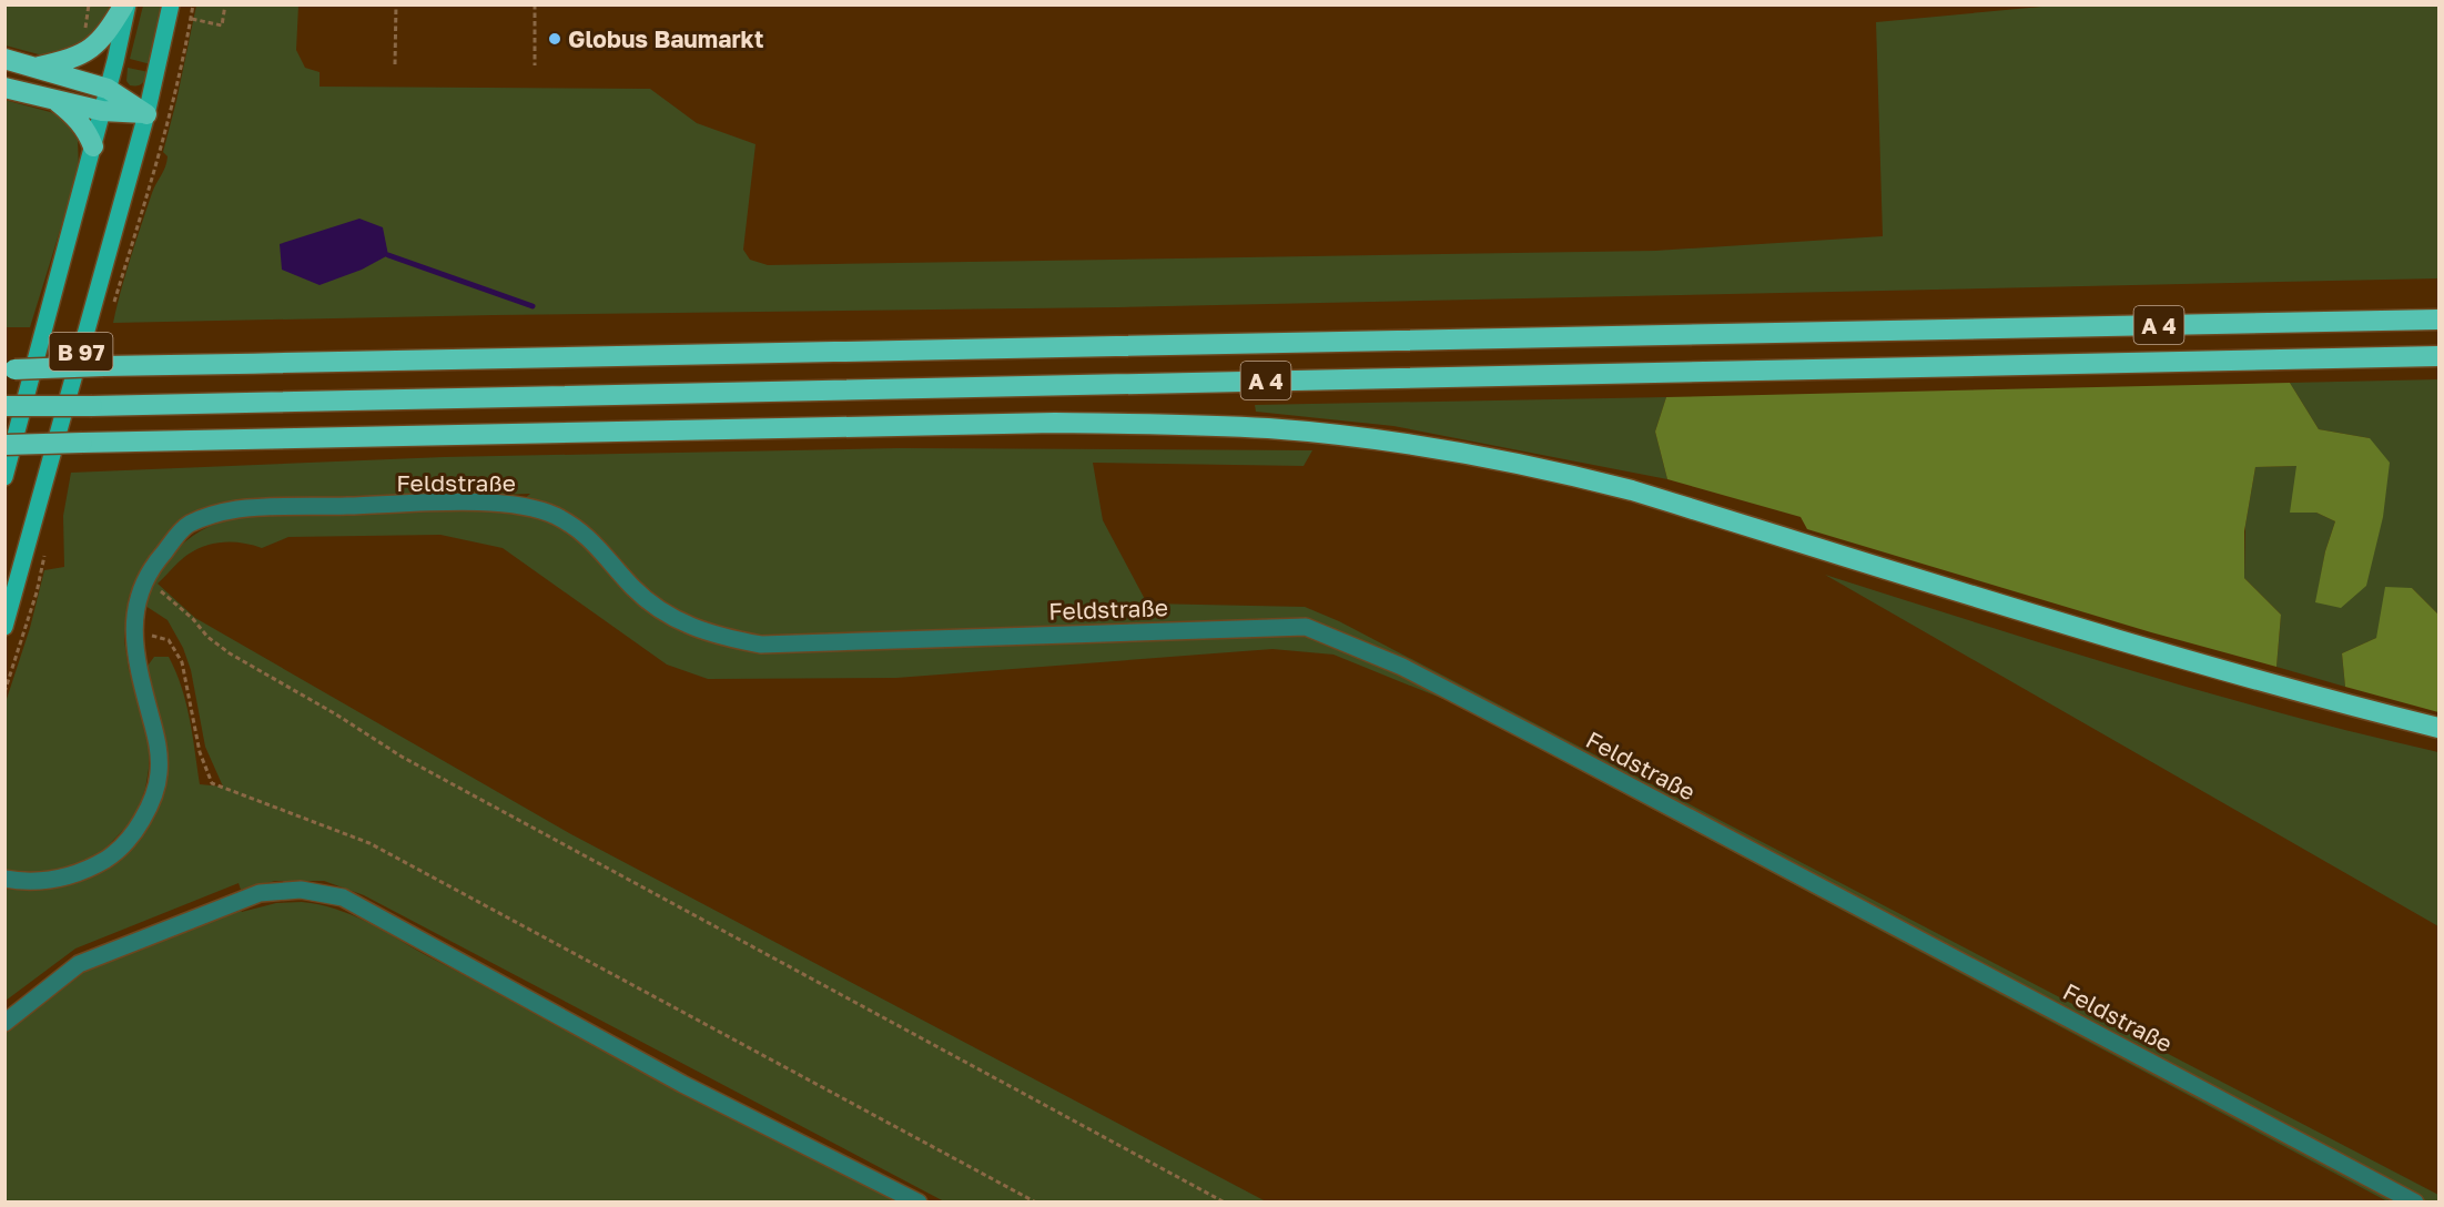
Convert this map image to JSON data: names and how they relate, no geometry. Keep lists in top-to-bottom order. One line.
{"streets":{"highway":["A 4"],"main road":["B 97"],"street":["Feldstraße"]},"places":["Globus Baumarkt"]}
